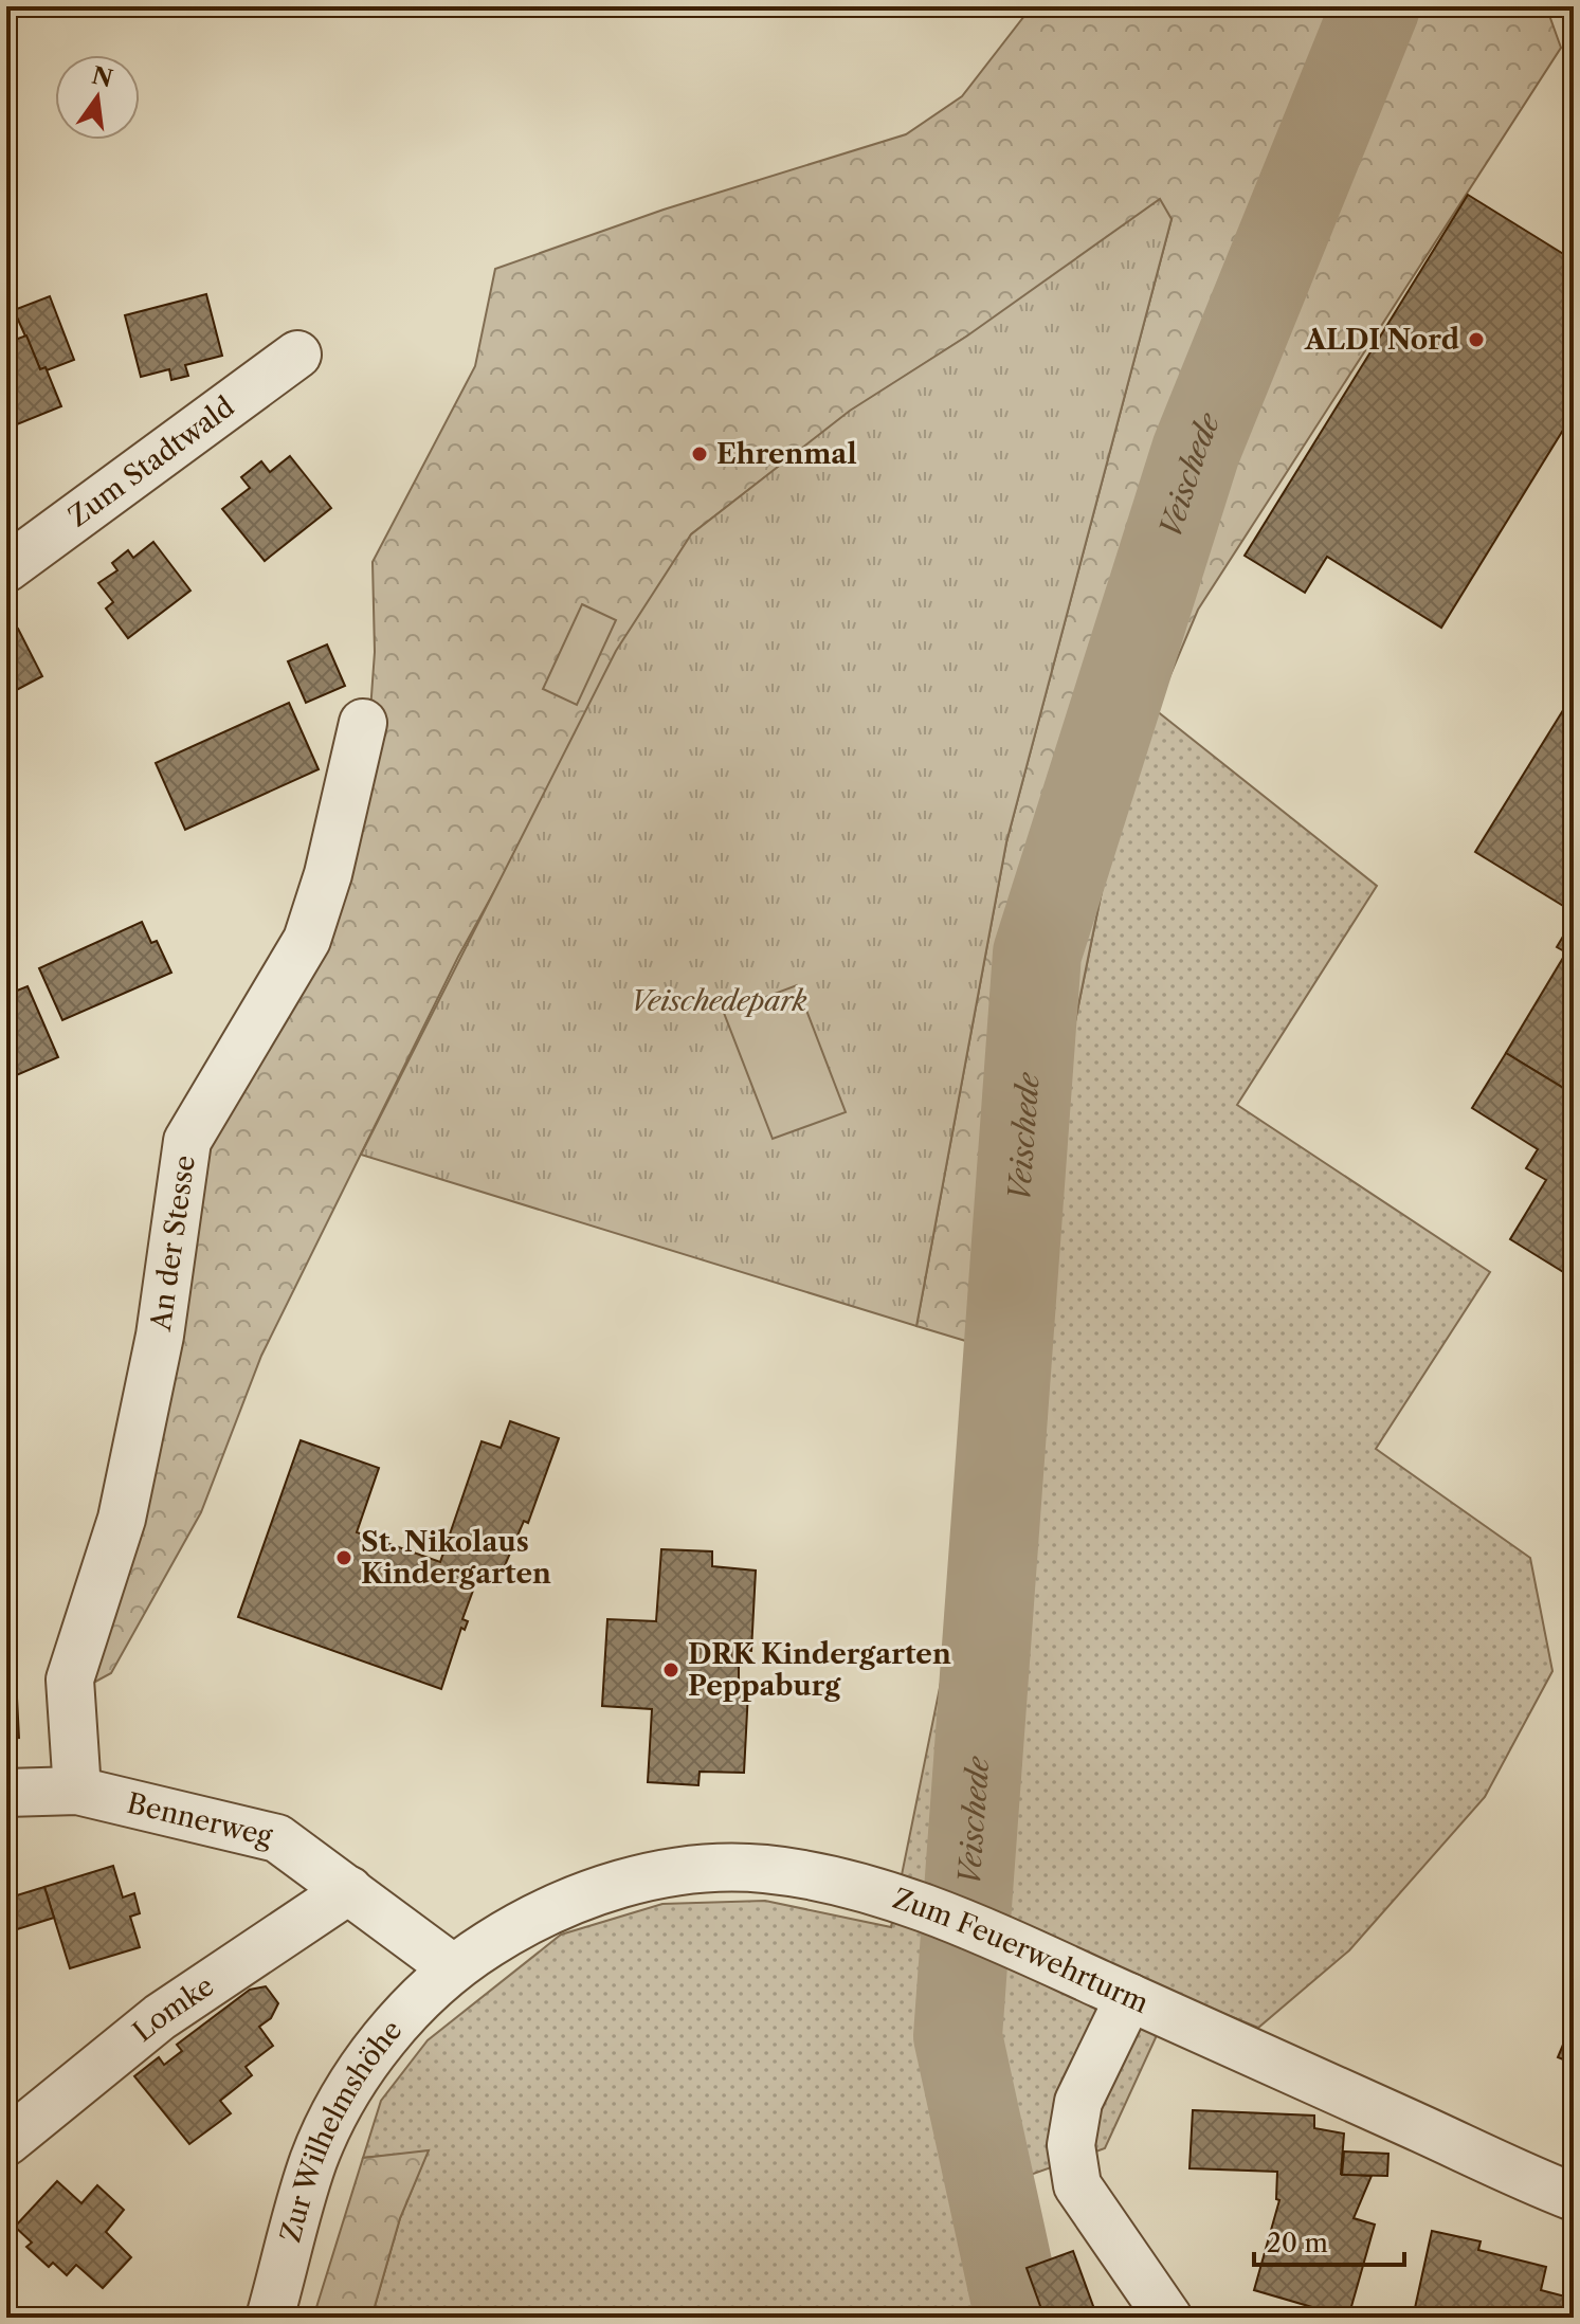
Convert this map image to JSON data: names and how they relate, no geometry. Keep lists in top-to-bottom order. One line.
{"streets":{"street":["Zum Stadtwald","An der Stesse","Bennerweg","Zum Feuerwehrturm","Lomke","Zur Wilhelmshöhe"]},"crossings":[["An der Stesse","Bennerweg"],["Bennerweg","Zum Feuerwehrturm"],["Bennerweg","Lomke"],["Bennerweg","Zur Wilhelmshöhe"],["Zum Feuerwehrturm","Zur Wilhelmshöhe"]],"water":["Veischede"],"parks":["Veischedepark"],"places":["ALDI Nord","Ehrenmal","St. Nikolaus Kindergarten","DRK Kindergarten Peppaburg"],"scale_bar":"20 m","north":"top"}
